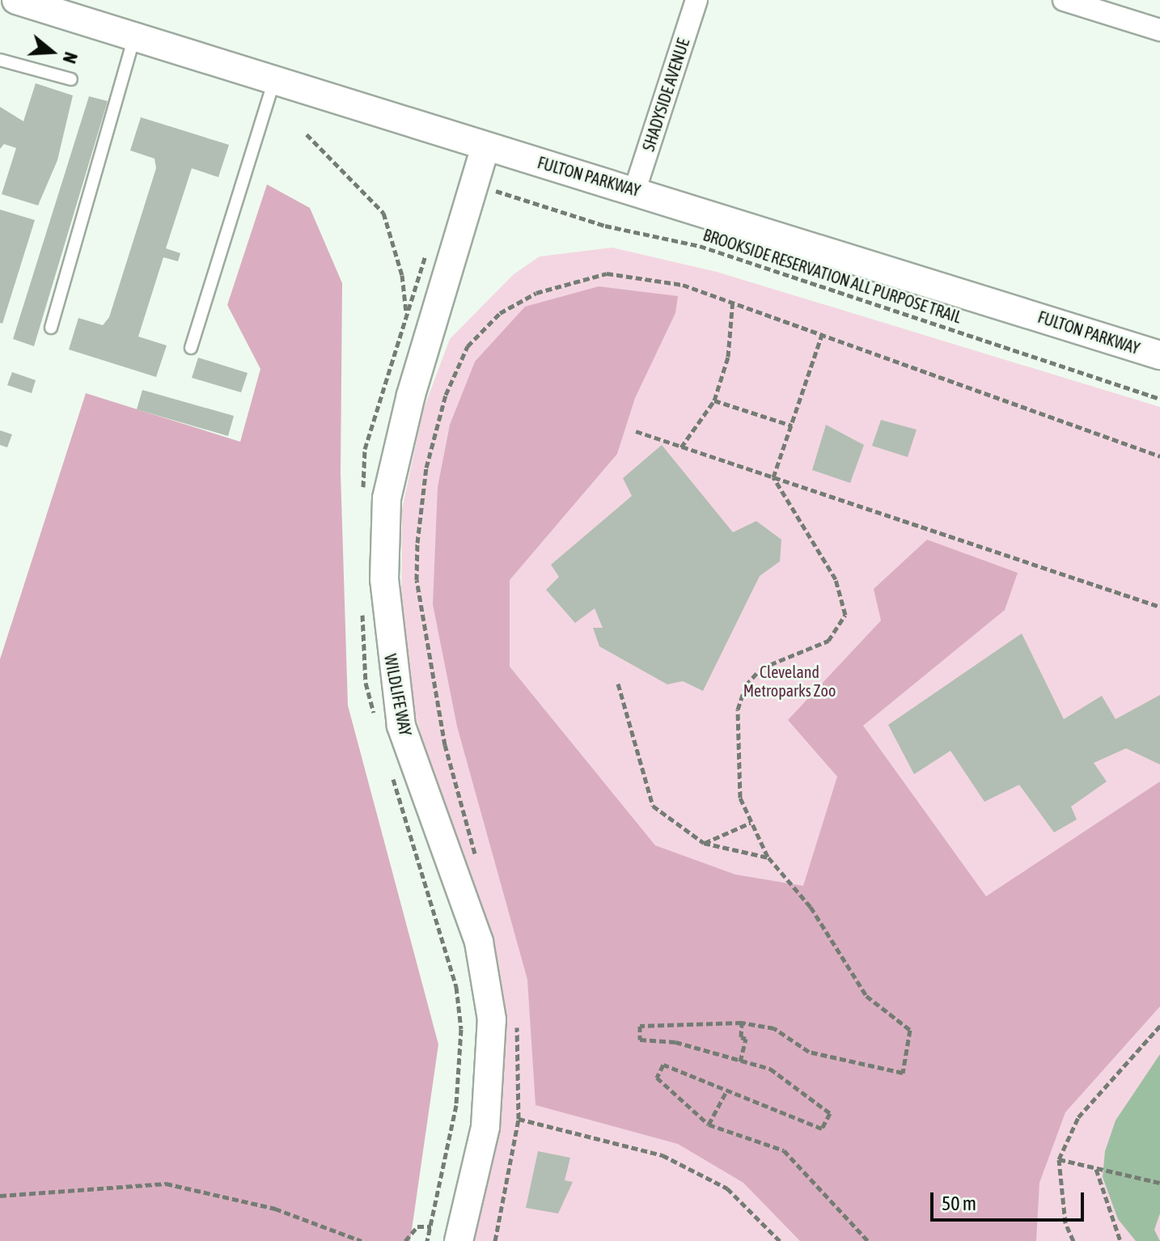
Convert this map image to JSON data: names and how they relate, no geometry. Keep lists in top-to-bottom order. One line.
{"streets":{"street":["SHADYSIDE AVENUE","FULTON PARKWAY","WILDLIFE WAY"],"path":["BROOKSIDE RESERVATION ALL PURPOSE TRAIL"]},"crossings":[["SHADYSIDE AVENUE","FULTON PARKWAY"],["FULTON PARKWAY","WILDLIFE WAY"]],"parks":["Cleveland Metroparks Zoo"],"scale_bar":"50 m","north":"right"}
